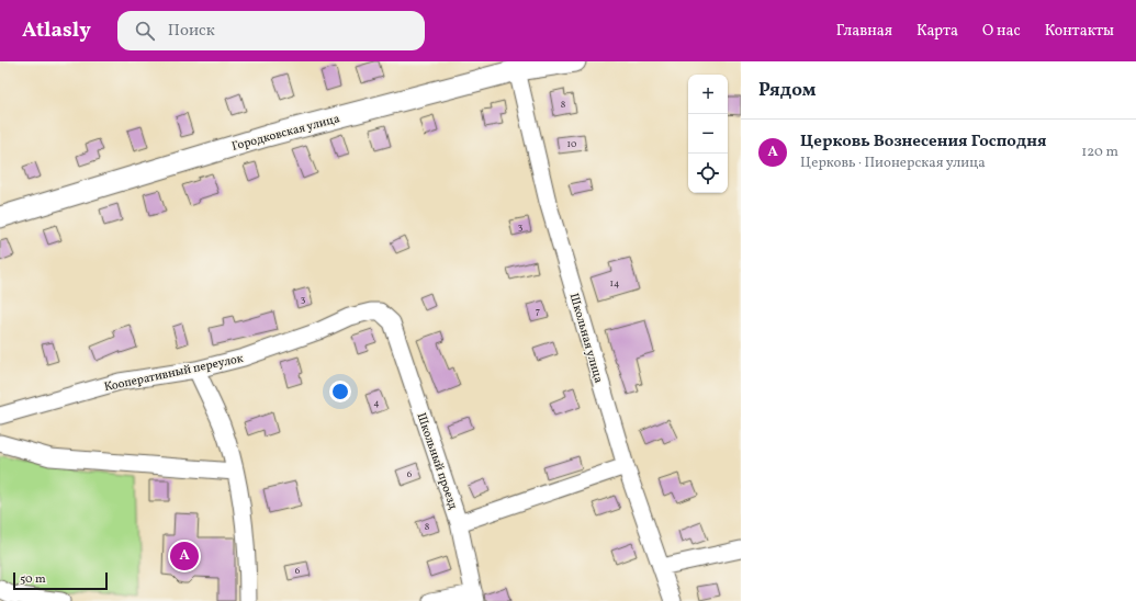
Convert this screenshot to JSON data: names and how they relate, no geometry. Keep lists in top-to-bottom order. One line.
{"streets":{"main road":["Городковская улица"],"street":["Школьная улица","Кооперативный переулок","Школьный проезд"]},"crossings":[["Городковская улица","Школьная улица"],["Кооперативный переулок","Школьный проезд"]],"house_numbers":["8","10","3","14","3","7","4","6","8","6"],"scale_bar":"50 m","page":{"header":"Atlasly","search":"Поиск","nav":["Главная","Карта","О нас","Контакты"],"heading":"Рядом","map_buttons":["+","−"],"list":[{"mark":"A","name":"Церковь Вознесения Господня","note":"Церковь · Пионерская улица","value":"120 m"}],"pins":"A","scale":"50 m"}}
